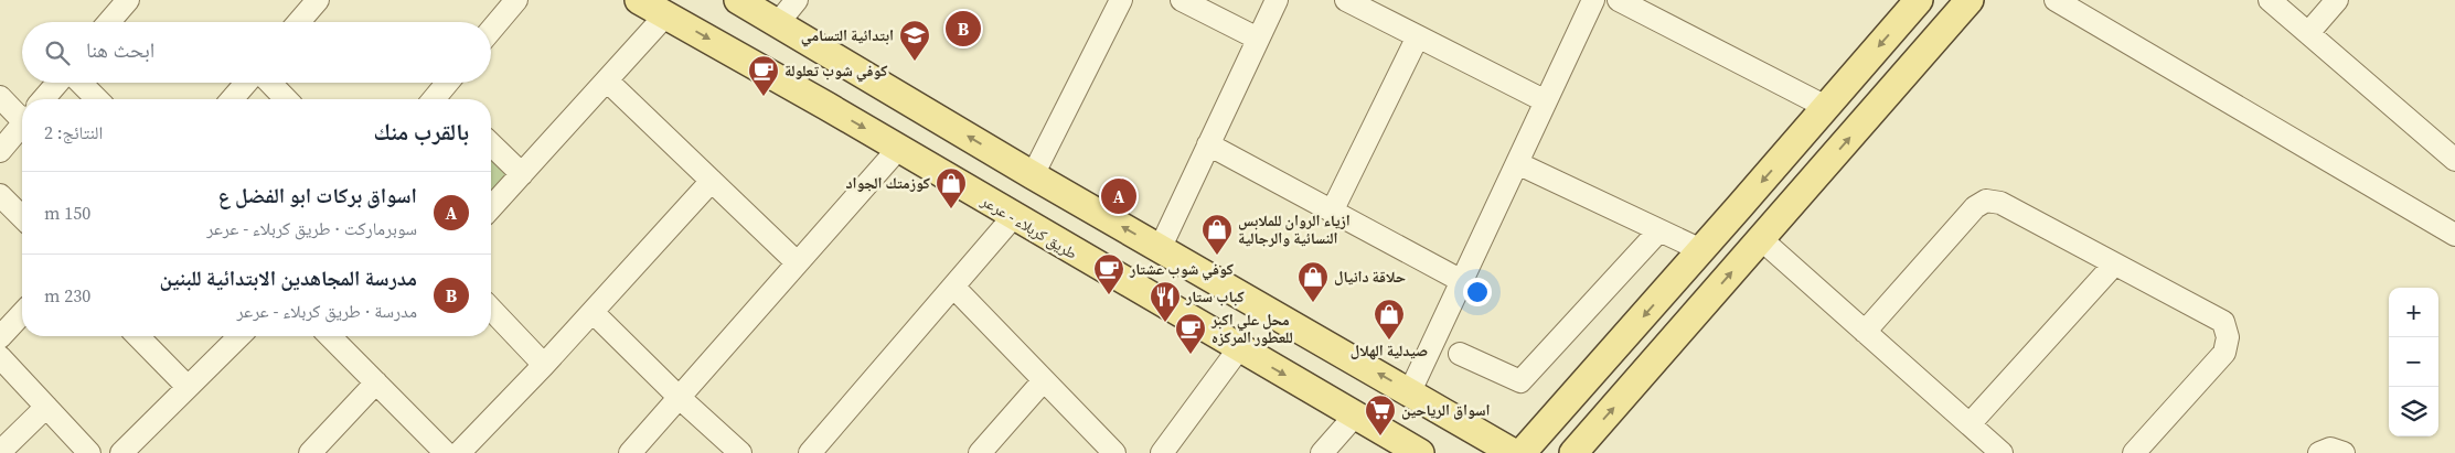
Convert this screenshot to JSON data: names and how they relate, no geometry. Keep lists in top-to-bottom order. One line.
{"streets":{"main road":["طريق كربلاء - عرعر"]},"places":{"school or university":["ابتدائية التسامي"],"cafe":["كوفي شوب تعلولة","كوفي شوب عشتار","محل علي اكبر للعطور المركزه"],"shop":["كوزمتك الجواد","ازياء الروان للملابس النسائية والرجالية","حلاقة دانيال","صيدلية الهلال"],"restaurant":["كباب ستار"],"supermarket":["اسواق الرياحين"]},"page":{"pins":["B","A"],"search":"ابحث هنا","heading":["بالقرب منك","النتائج: 2"],"list":[{"mark":"A","name":"اسواق بركات ابو الفضل ع","note":"سوبرماركت · طريق كربلاء - عرعر","value":"150 m"},{"mark":"B","name":"مدرسة المجاهدين الابتدائية للبنين","note":"مدرسة · طريق كربلاء - عرعر","value":"230 m"}],"map_buttons":["+","−"]}}
